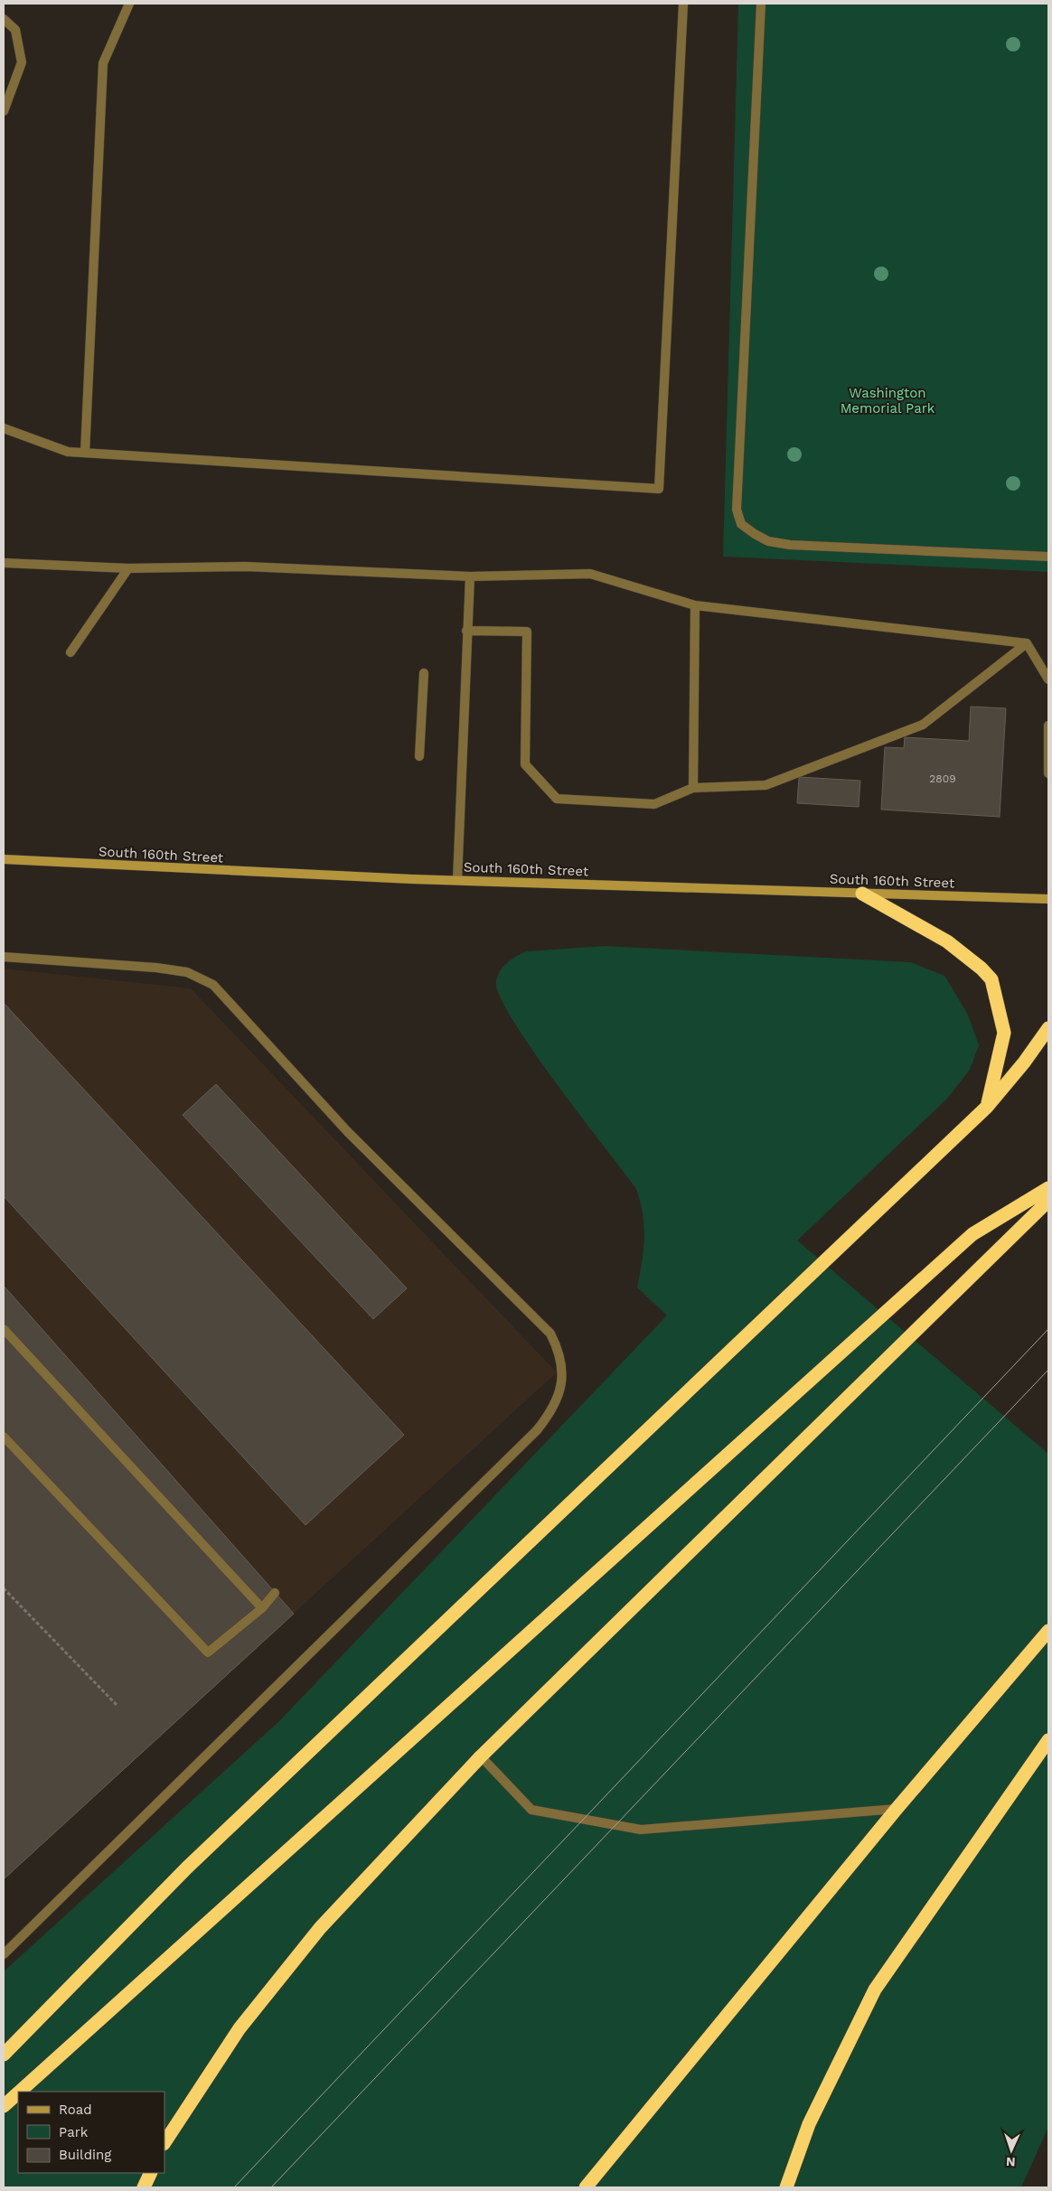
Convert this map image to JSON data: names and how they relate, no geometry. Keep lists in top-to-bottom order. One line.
{"streets":{"main road":["South 160th Street"]},"parks":["Washington Memorial Park"],"house_numbers":["2809"],"legend":["Road","Park","Building"],"north":"bottom"}
